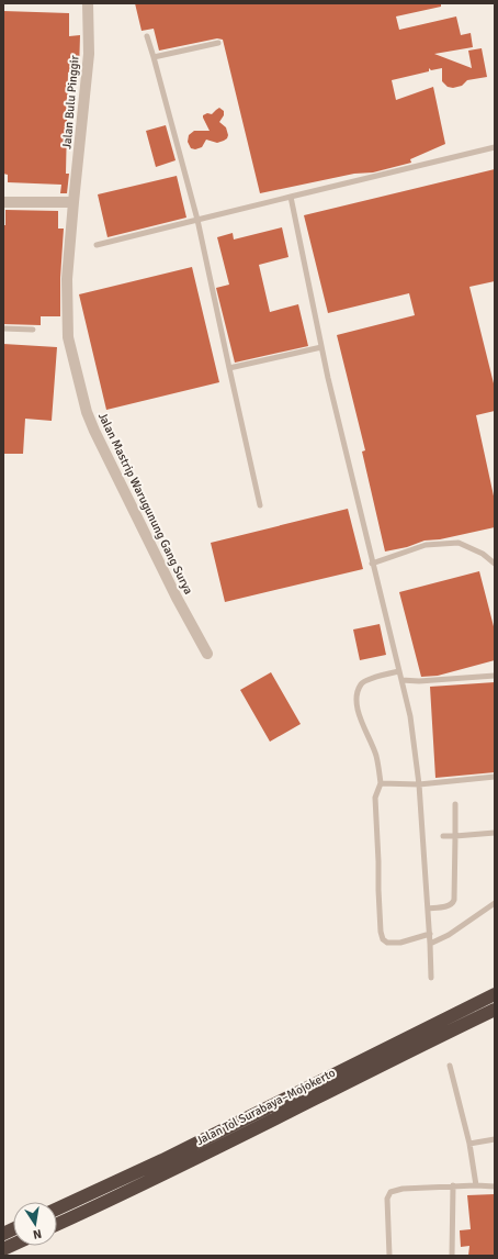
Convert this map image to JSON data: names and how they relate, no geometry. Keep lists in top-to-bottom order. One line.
{"streets":{"highway":["Jalan Tol Surabaya–Mojokerto"],"street":["Jalan Bulu Pinggir","Jalan Mastrip Warugunung Gang Surya"]},"crossings":[["Jalan Bulu Pinggir","Jalan Mastrip Warugunung Gang Surya"]],"north":"bottom"}
